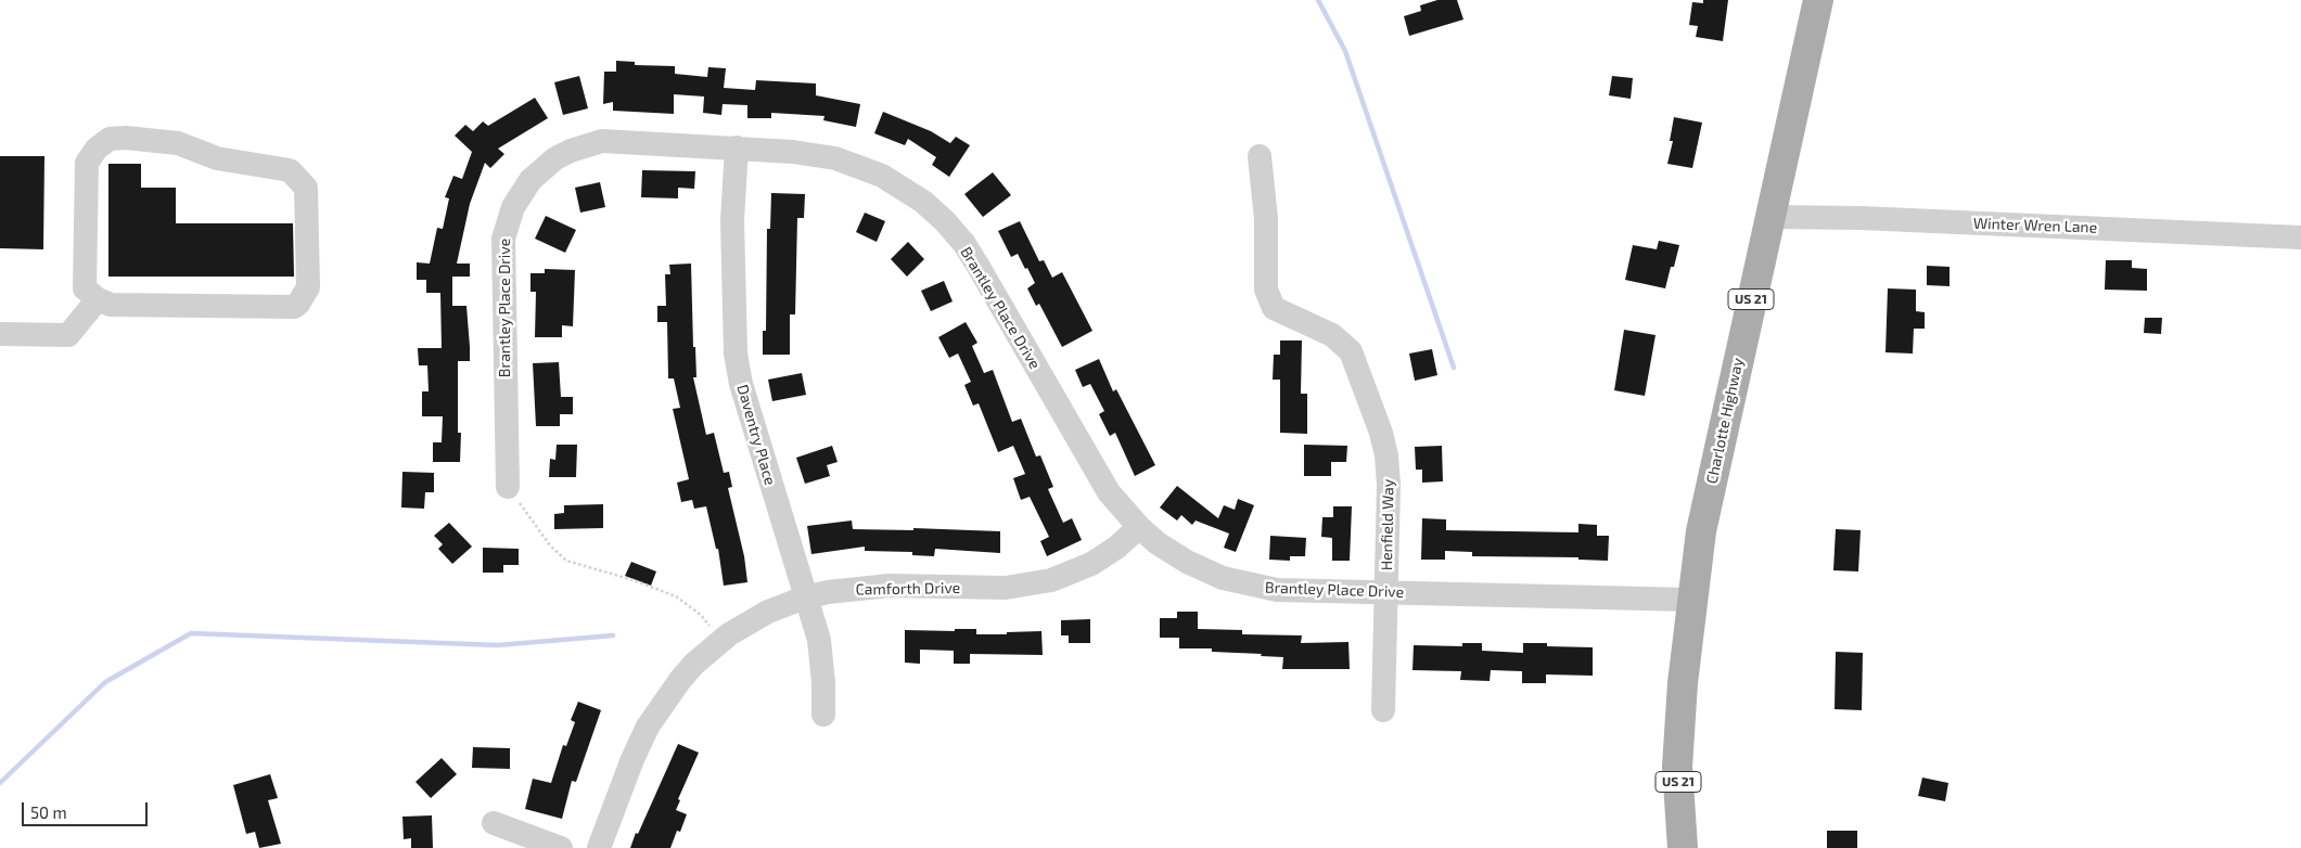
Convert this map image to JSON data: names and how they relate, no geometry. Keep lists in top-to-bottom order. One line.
{"streets":{"main road":["US 21","Charlotte Highway"],"street":["Winter Wren Lane","Brantley Place Drive","Daventry Place","Henfield Way","Camforth Drive"]},"crossings":[["Winter Wren Lane","Charlotte Highway"],["Brantley Place Drive","Charlotte Highway"],["Brantley Place Drive","Daventry Place"],["Brantley Place Drive","Henfield Way"],["Brantley Place Drive","Camforth Drive"],["Daventry Place","Camforth Drive"]],"scale_bar":"50 m"}
